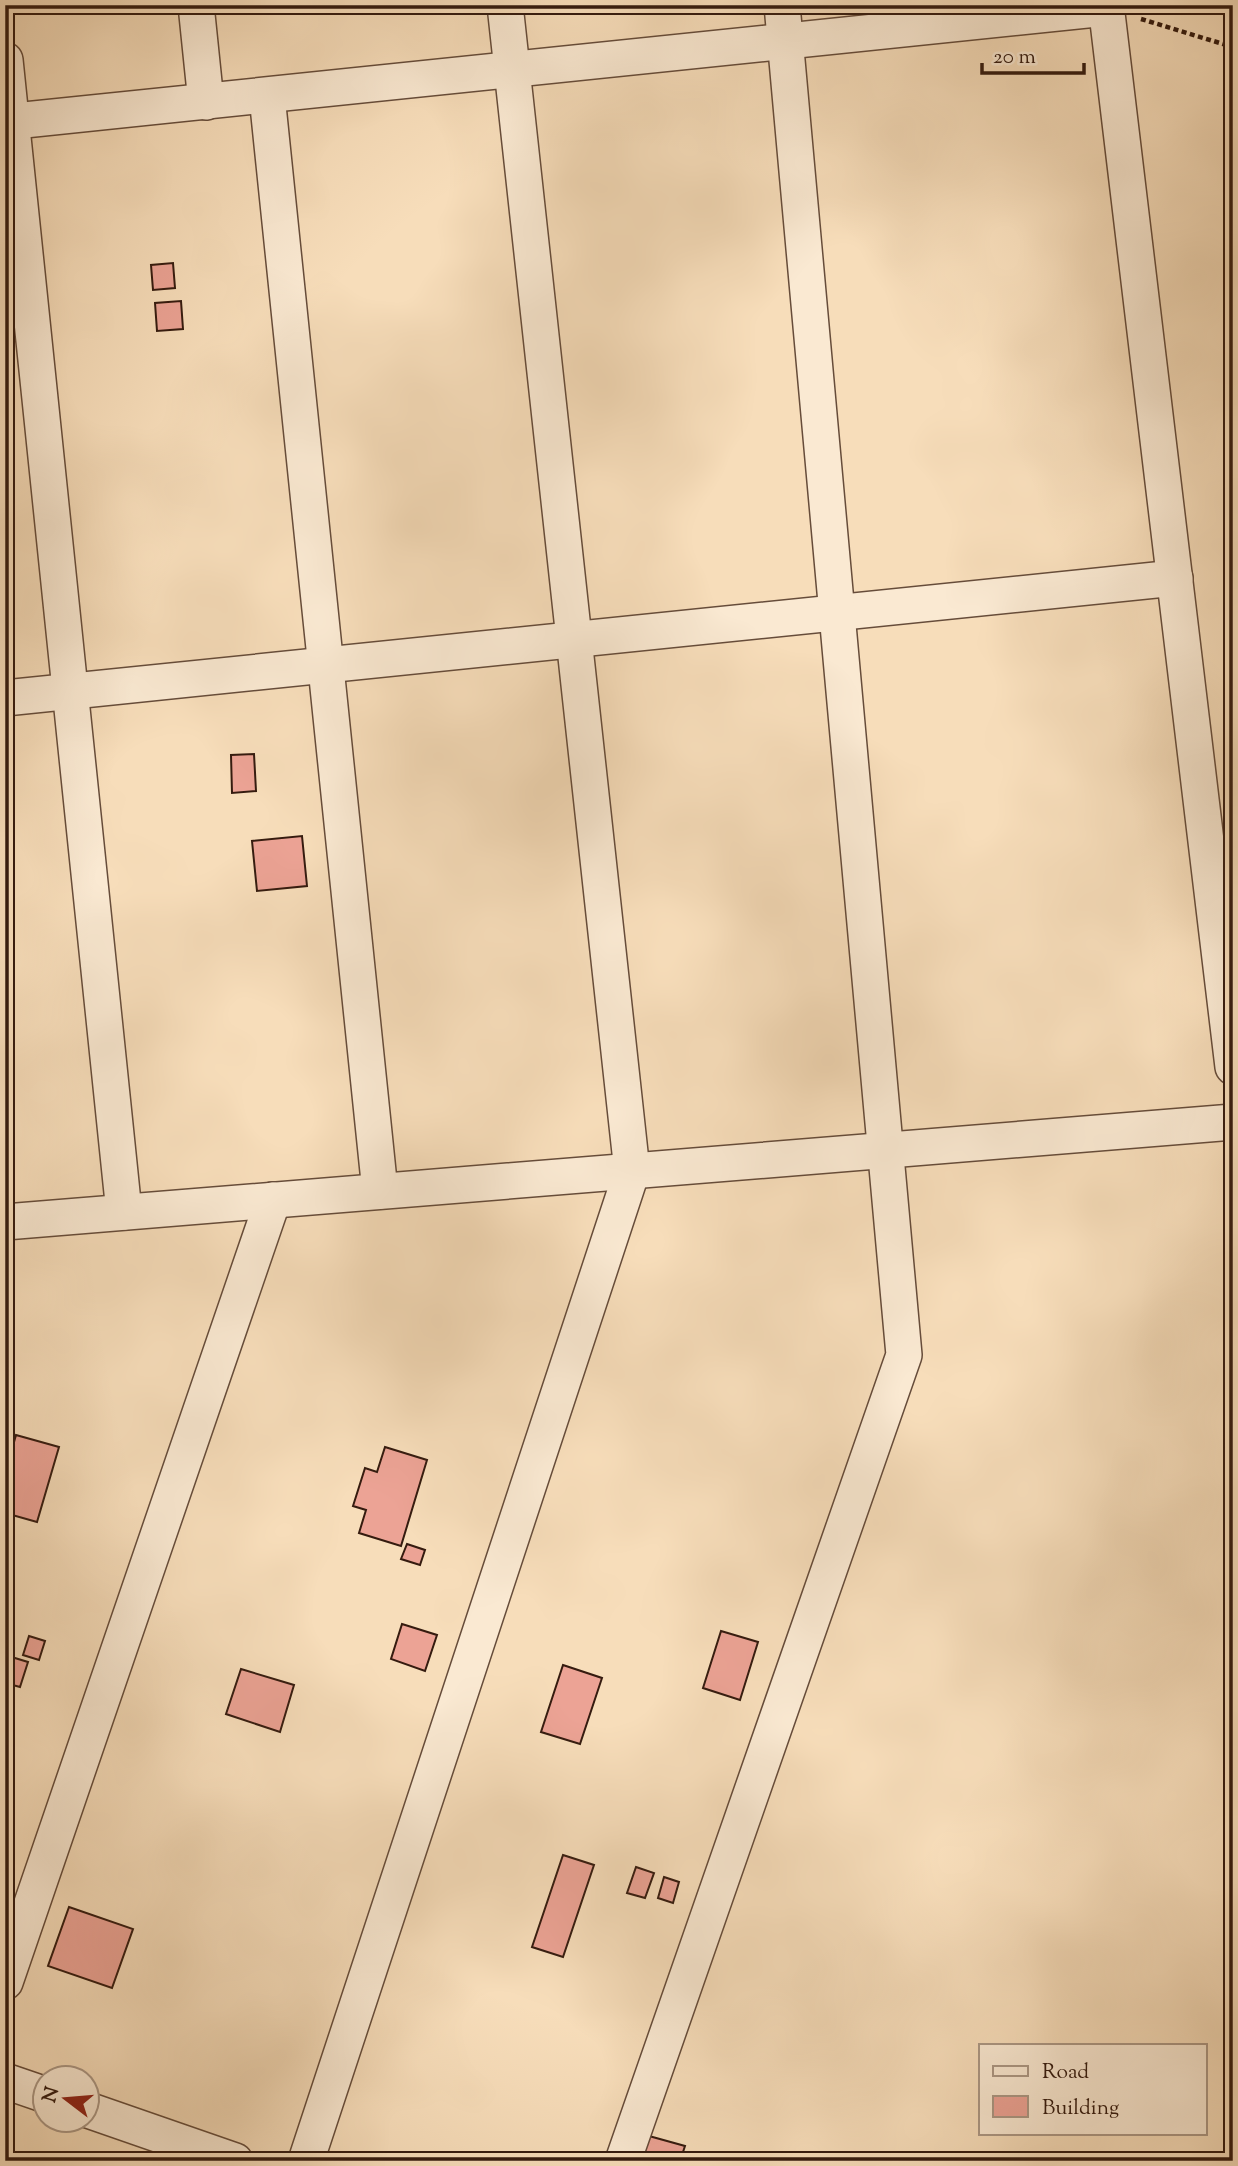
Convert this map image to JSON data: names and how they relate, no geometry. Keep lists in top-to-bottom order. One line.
{"legend":["Road","Building"],"scale_bar":"20 m","north":"left"}
